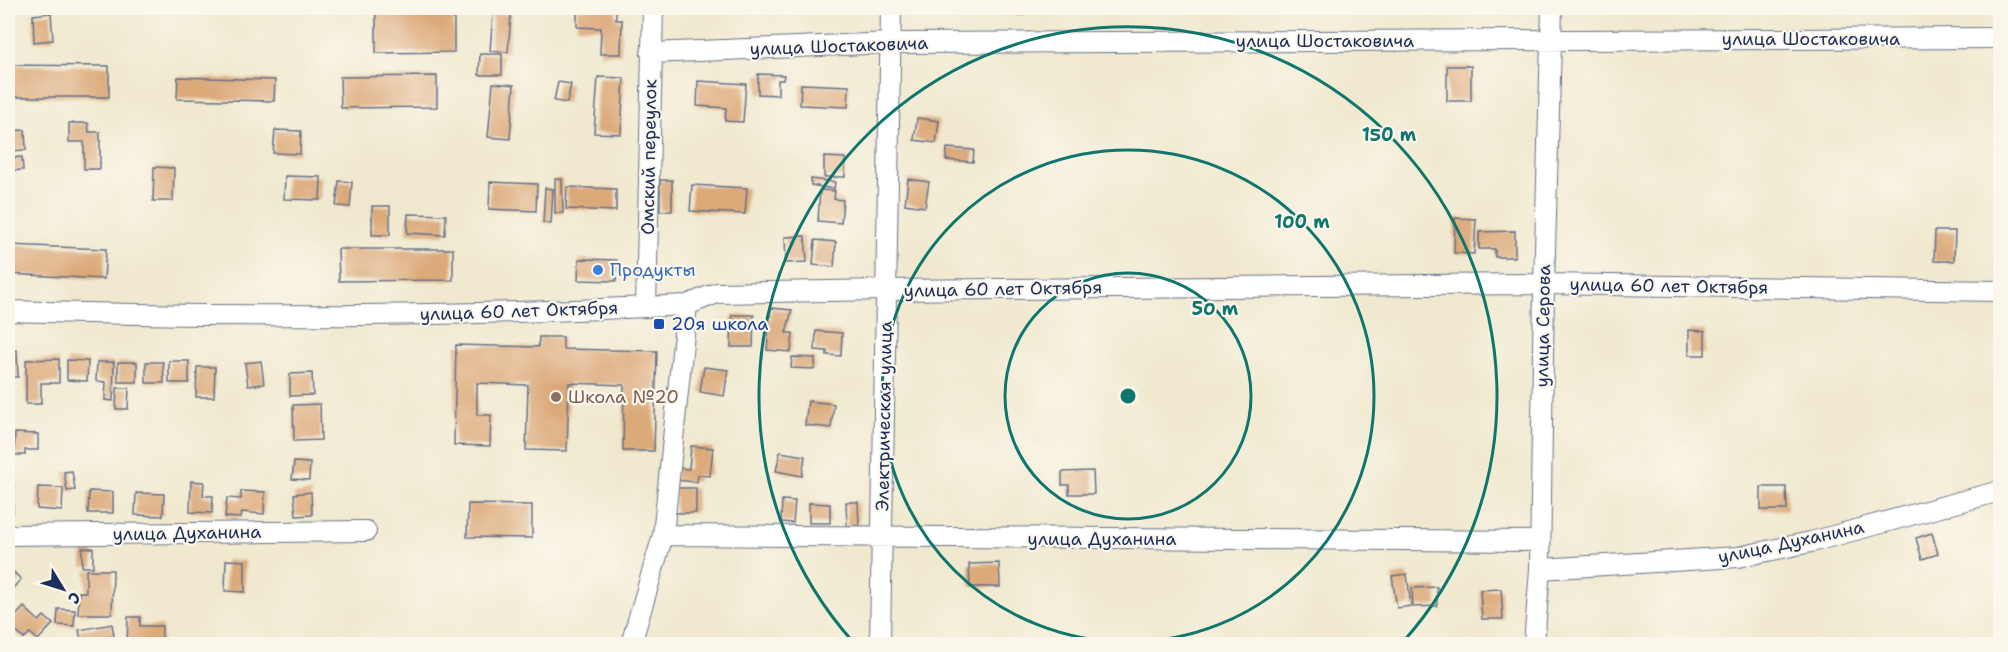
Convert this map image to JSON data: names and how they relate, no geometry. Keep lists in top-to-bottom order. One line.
{"streets":{"street":["улица Шостаковича","Омский переулок","улица 60 лет Октября","улица Серова","Электрическая улица","улица Духанина"]},"crossings":[["улица Шостаковича","Омский переулок"],["улица Шостаковича","улица Серова"],["улица Шостаковича","Электрическая улица"],["Омский переулок","улица 60 лет Октября"],["улица 60 лет Октября","улица Серова"],["улица 60 лет Октября","Электрическая улица"],["улица Серова","улица Духанина"],["Электрическая улица","улица Духанина"]],"places":{"other":["Продукты","Школа №20"],"transit":["20я школа"]},"north":"bottom right","rings":["150 m","100 m","50 m"]}
